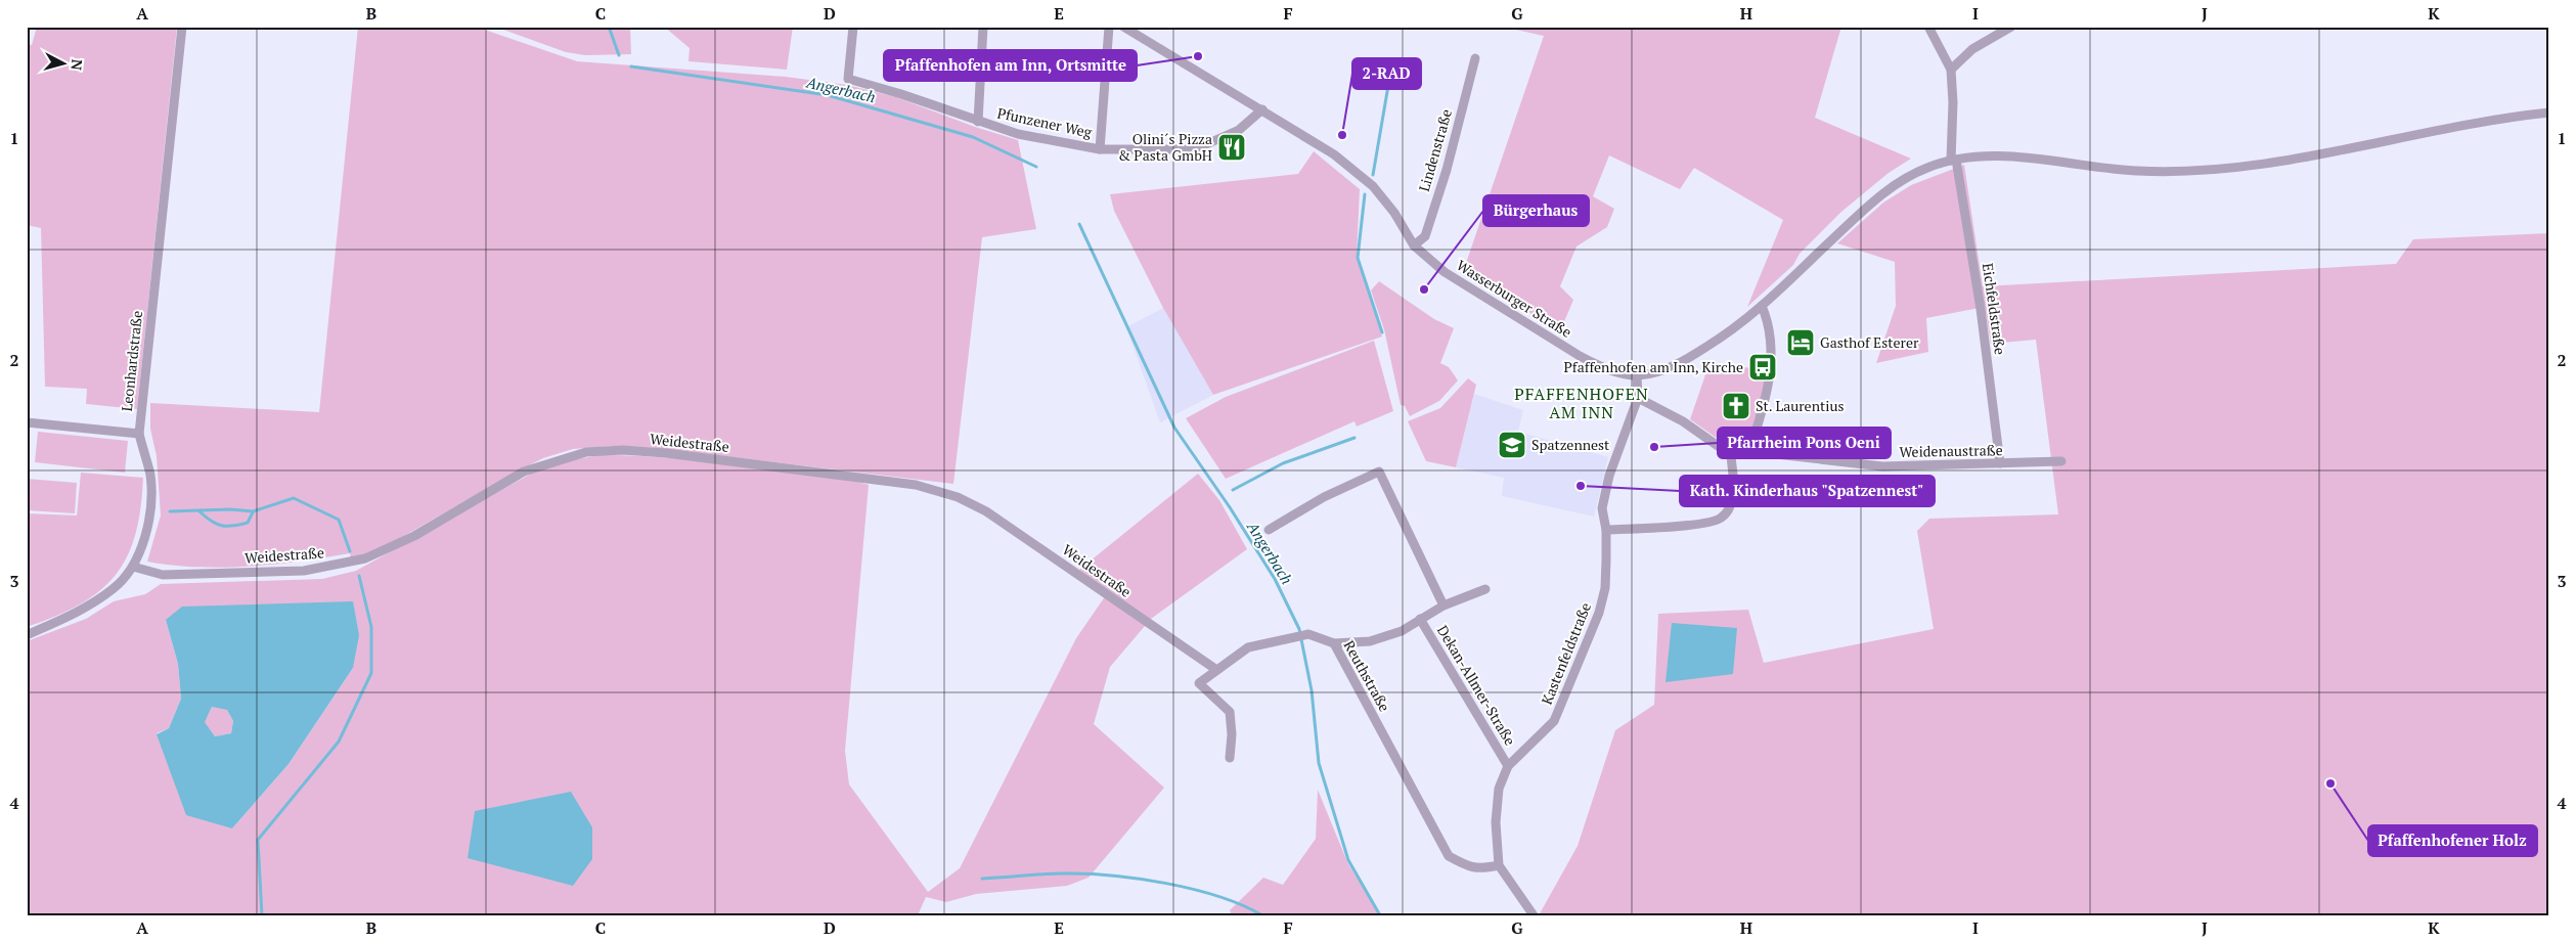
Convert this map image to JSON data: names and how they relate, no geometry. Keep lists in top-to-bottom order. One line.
{"streets":{"street":["Pfunzener Weg","Lindenstraße","Wasserburger Straße","Eichfeldstraße","Leonhardstraße","Weidestraße","Weidenaustraße","Kastenfeldstraße","Reuthstraße","Dekan-Allmer-Straße"]},"crossings":[["Pfunzener Weg","Wasserburger Straße"],["Lindenstraße","Wasserburger Straße"],["Wasserburger Straße","Eichfeldstraße"],["Wasserburger Straße","Kastenfeldstraße"],["Eichfeldstraße","Weidenaustraße"],["Leonhardstraße","Weidestraße"],["Weidestraße","Reuthstraße"],["Kastenfeldstraße","Reuthstraße"],["Kastenfeldstraße","Dekan-Allmer-Straße"],["Reuthstraße","Dekan-Allmer-Straße"]],"districts":["PFAFFENHOFEN AM INN"],"water":["Angerbach"],"places":{"other":["Pfaffenhofen am Inn, Ortsmitte","2-RAD","Bürgerhaus","Pfarrheim Pons Oeni","Kath. Kinderhaus \"Spatzennest\"","Pfaffenhofener Holz"],"restaurant":["Olini´s Pizza & Pasta GmbH"],"hotel":["Gasthof Esterer"],"bus stop":["Pfaffenhofen am Inn, Kirche"],"church":["St. Laurentius"],"school or university":["Spatzennest"]},"north":"right","grid":{"columns":["A","B","C","D","E","F","G","H","I","J","K"],"rows":["1","2","3","4"]}}
